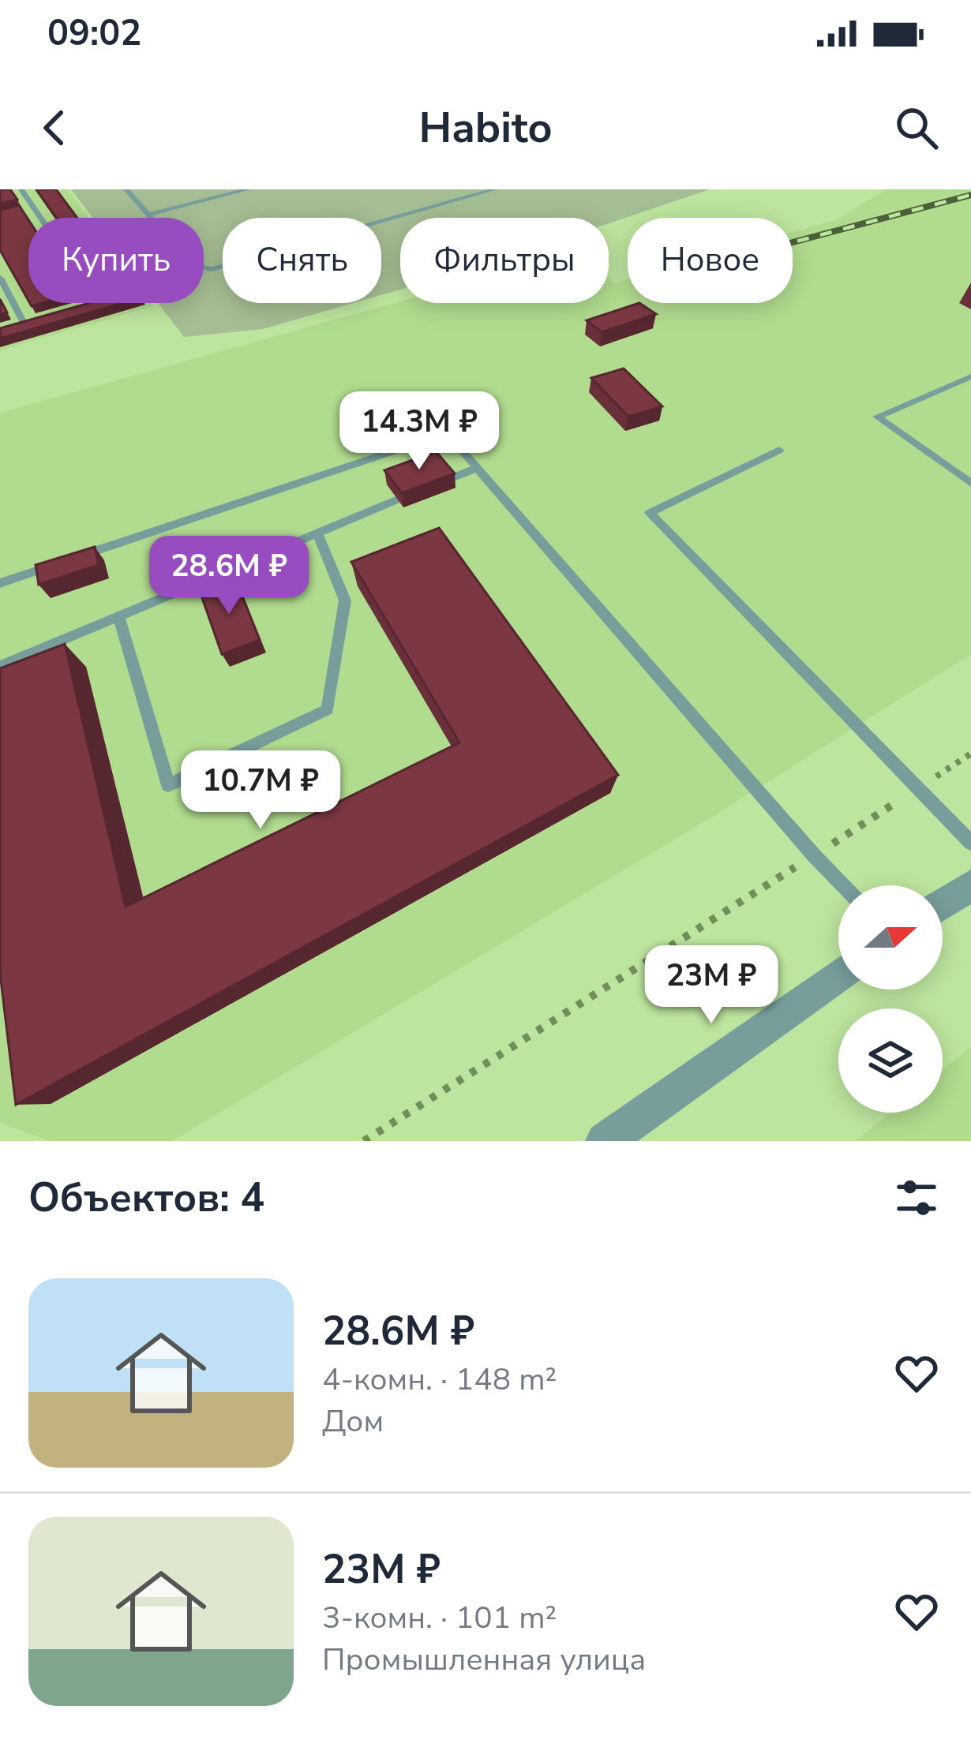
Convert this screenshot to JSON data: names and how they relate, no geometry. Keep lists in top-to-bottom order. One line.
{"north":"right","page":{"status":"09:02","header":"Habito","chip":["Купить","Снять","Фильтры","Новое"],"price":["14.3M ₽","28.6M ₽","10.7M ₽","23M ₽"],"heading":"Объектов: 4","list":[{"name":"28.6M ₽","note":"4-комн. · 148 m² · Дом"},{"name":"23M ₽","note":"3-комн. · 101 m² · Промышленная улица"}]}}
